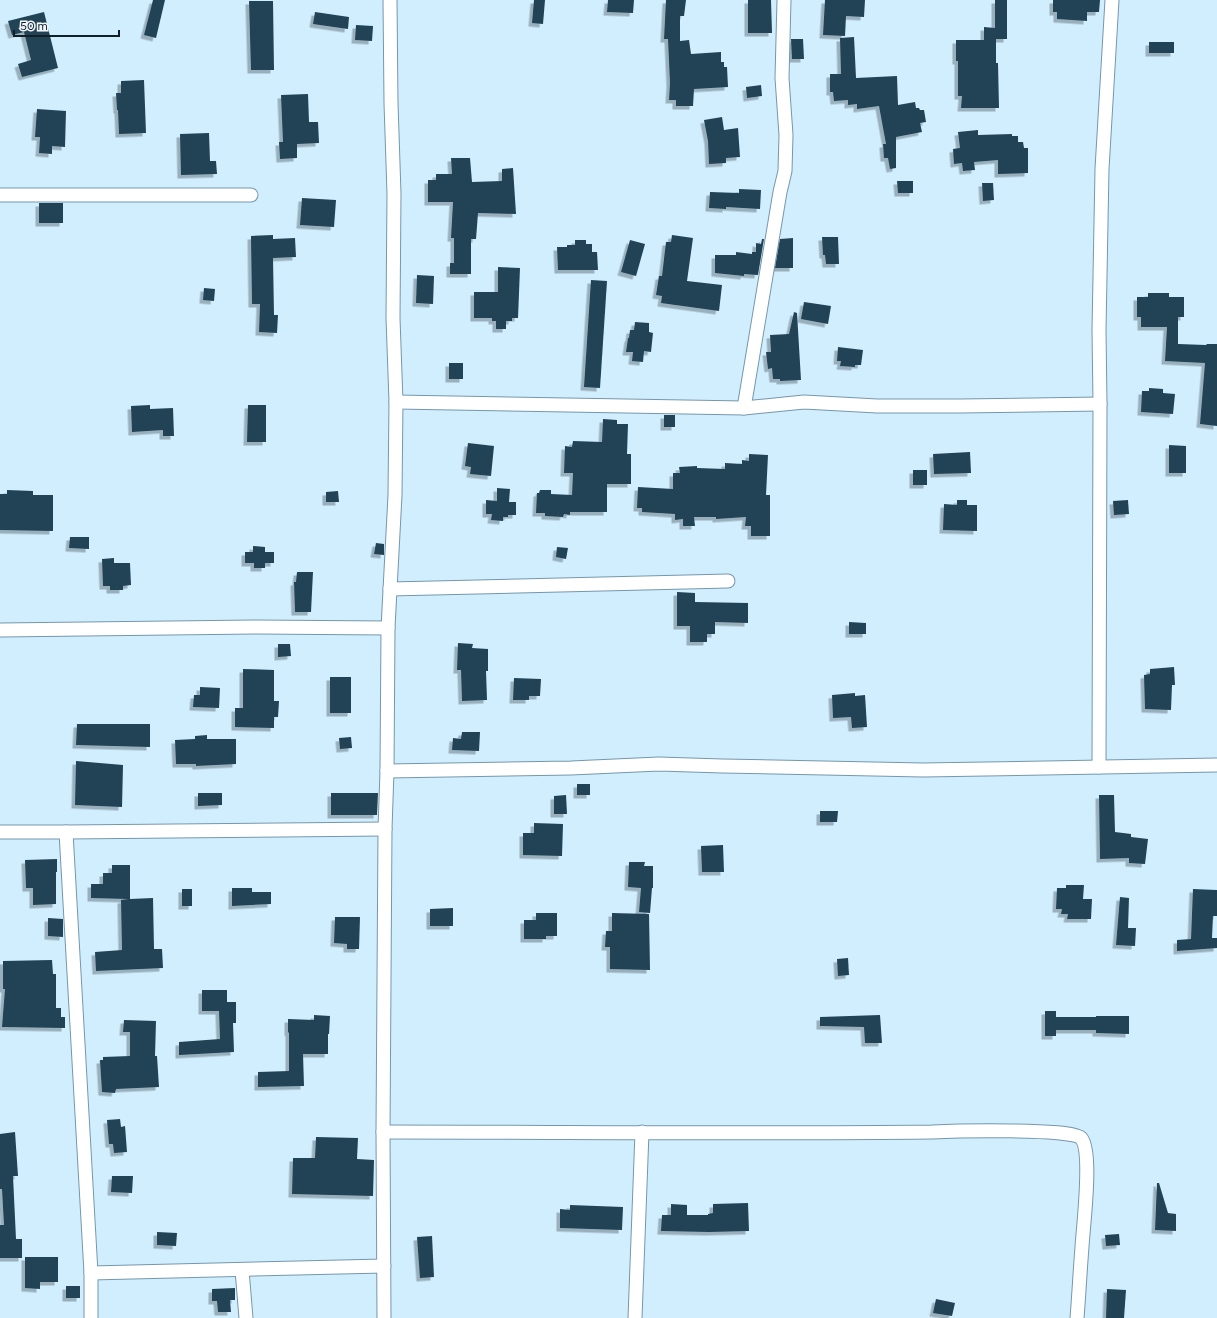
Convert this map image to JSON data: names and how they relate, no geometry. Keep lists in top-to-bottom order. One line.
{"scale_bar":"50 m"}
